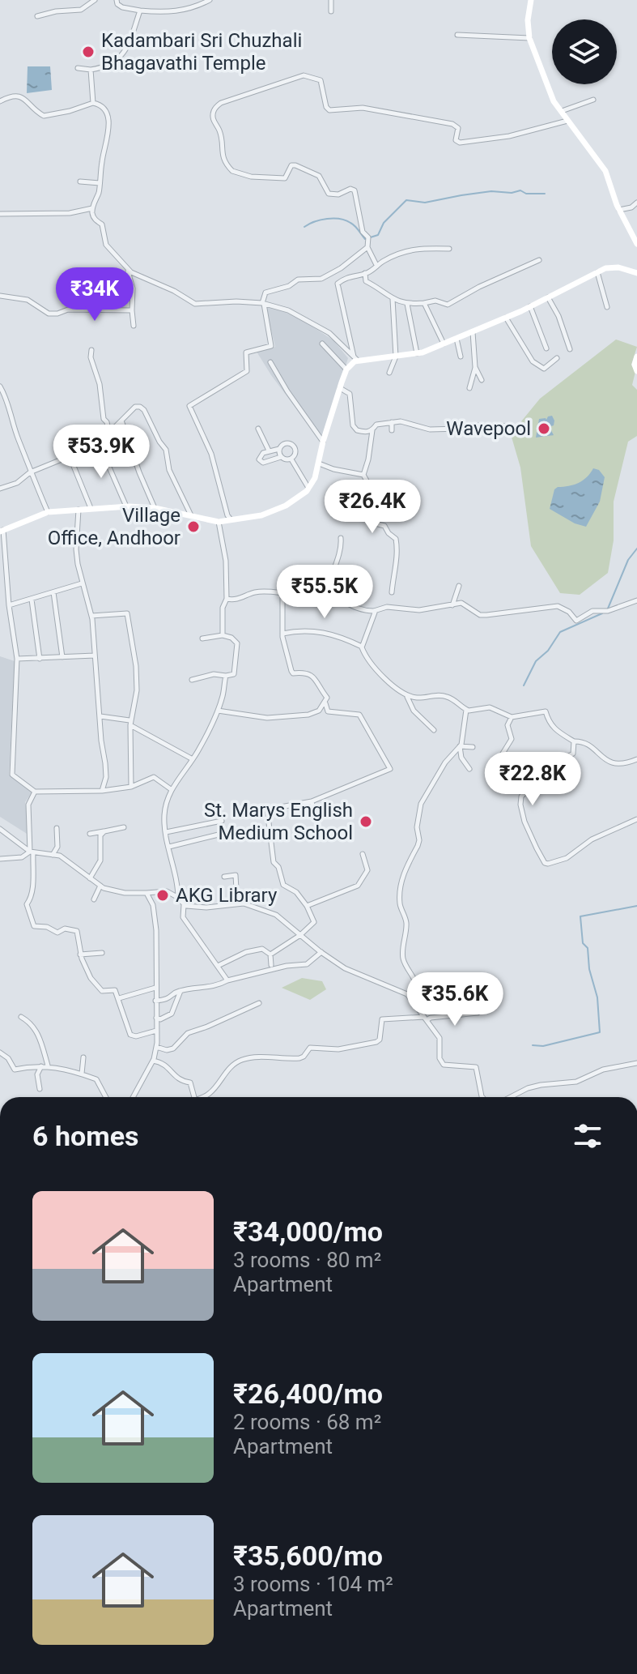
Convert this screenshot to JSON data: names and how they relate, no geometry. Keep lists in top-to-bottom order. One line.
{"places":["Kadambari Sri Chuzhali Bhagavathi Temple","Wavepool","Village Office, Andhoor","St. Marys English Medium School","AKG Library"],"page":{"price":["₹34K","₹53.9K","₹26.4K","₹55.5K","₹22.8K","₹35.6K"],"heading":"6 homes","list":[{"name":"₹34,000/mo","note":"3 rooms · 80 m² · Apartment"},{"name":"₹26,400/mo","note":"2 rooms · 68 m² · Apartment"},{"name":"₹35,600/mo","note":"3 rooms · 104 m² · Apartment"}]}}
